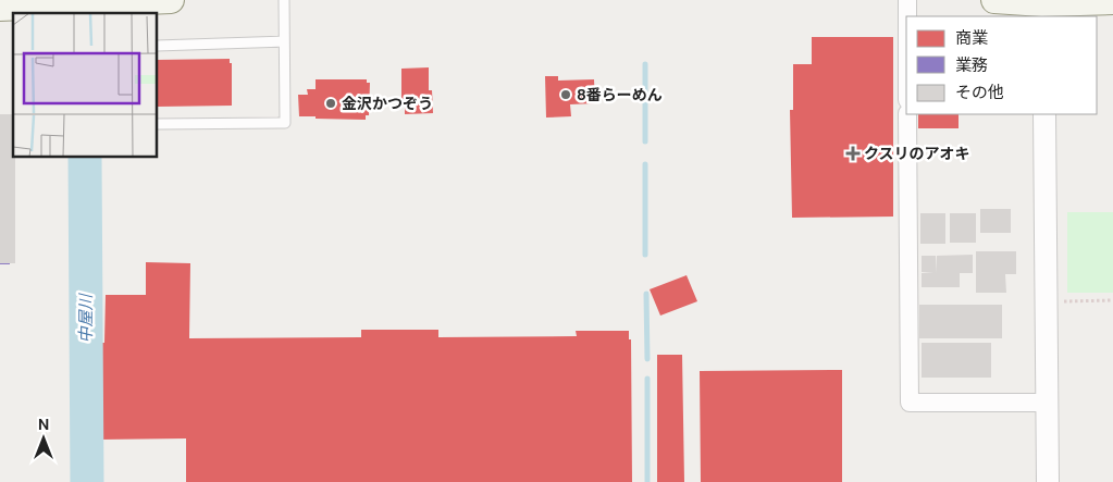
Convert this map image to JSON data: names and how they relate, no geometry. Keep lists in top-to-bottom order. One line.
{"water":["中屋川"],"places":{"other":["8番らーめん","金沢かつぞう"],"health":["クスリのアオキ"]},"legend":["商業","業務","その他"],"north":"top"}
